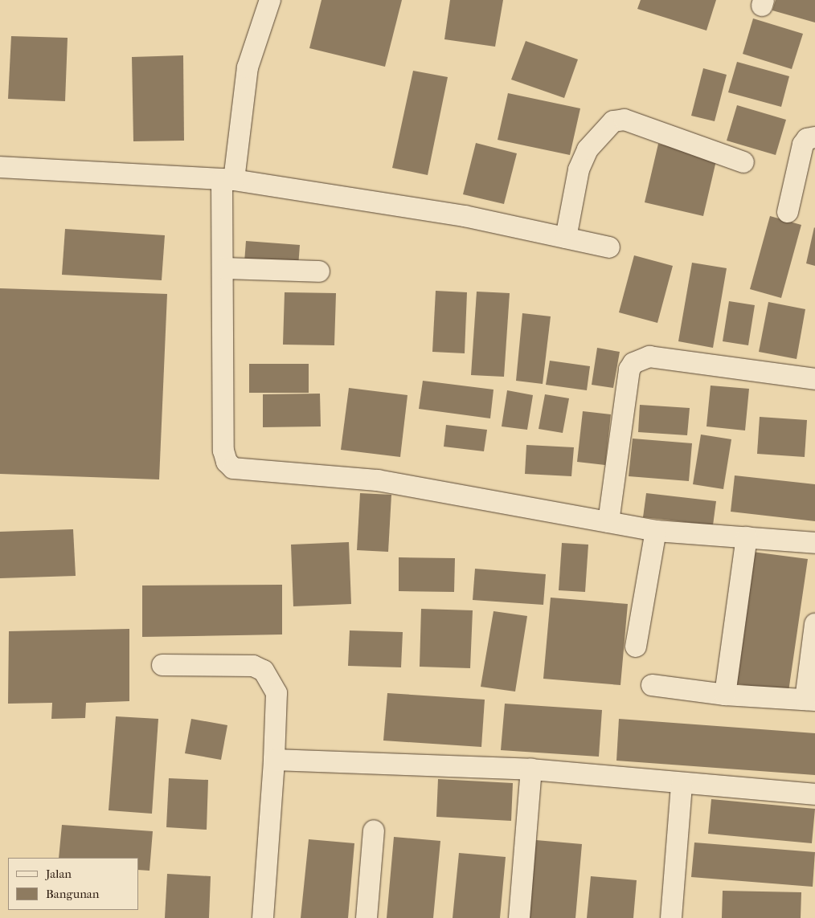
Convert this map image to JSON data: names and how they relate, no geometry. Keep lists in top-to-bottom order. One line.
{"legend":["Jalan","Bangunan"]}
